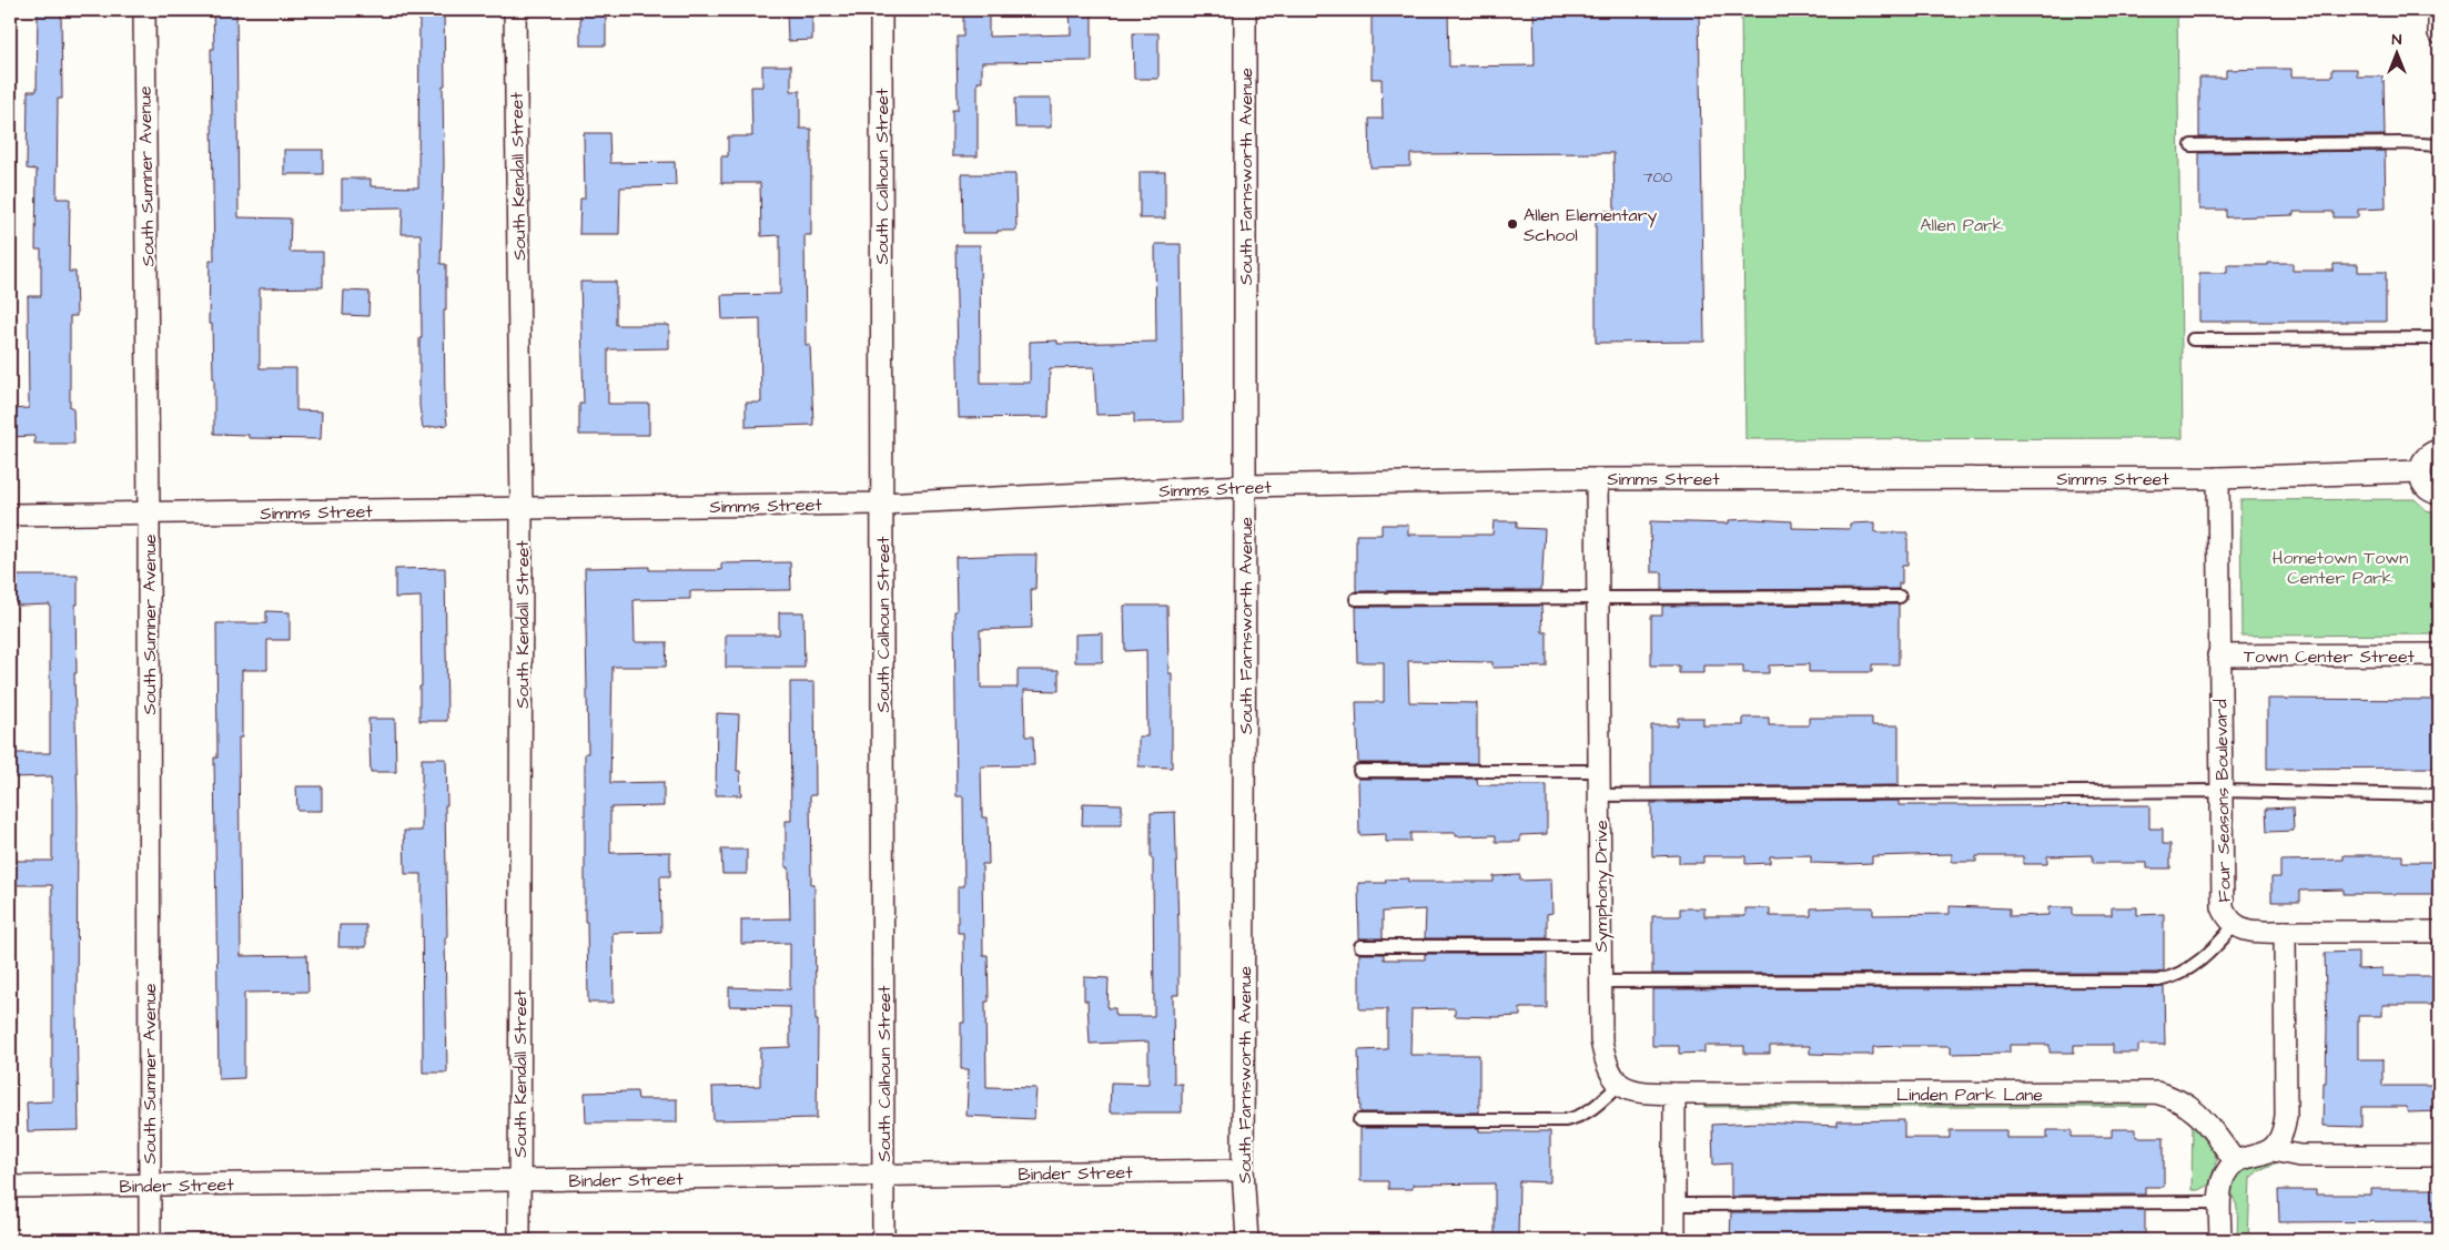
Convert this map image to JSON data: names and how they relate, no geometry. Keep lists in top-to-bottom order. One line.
{"streets":{"street":["South Sumner Avenue","South Kendall Street","South Calhoun Street","South Farnsworth Avenue","Simms Street","Town Center Street","Four Seasons Boulevard","Symphony Drive","Linden Park Lane","Binder Street"]},"crossings":[["South Sumner Avenue","Simms Street"],["South Sumner Avenue","Binder Street"],["South Kendall Street","Simms Street"],["South Kendall Street","Binder Street"],["South Calhoun Street","Simms Street"],["South Calhoun Street","Binder Street"],["South Farnsworth Avenue","Simms Street"],["South Farnsworth Avenue","Binder Street"],["Simms Street","Four Seasons Boulevard"],["Simms Street","Symphony Drive"],["Town Center Street","Four Seasons Boulevard"]],"parks":["Allen Park","Hometown Town Center Park"],"places":["Allen Elementary School"],"house_numbers":["700"],"north":"top"}
